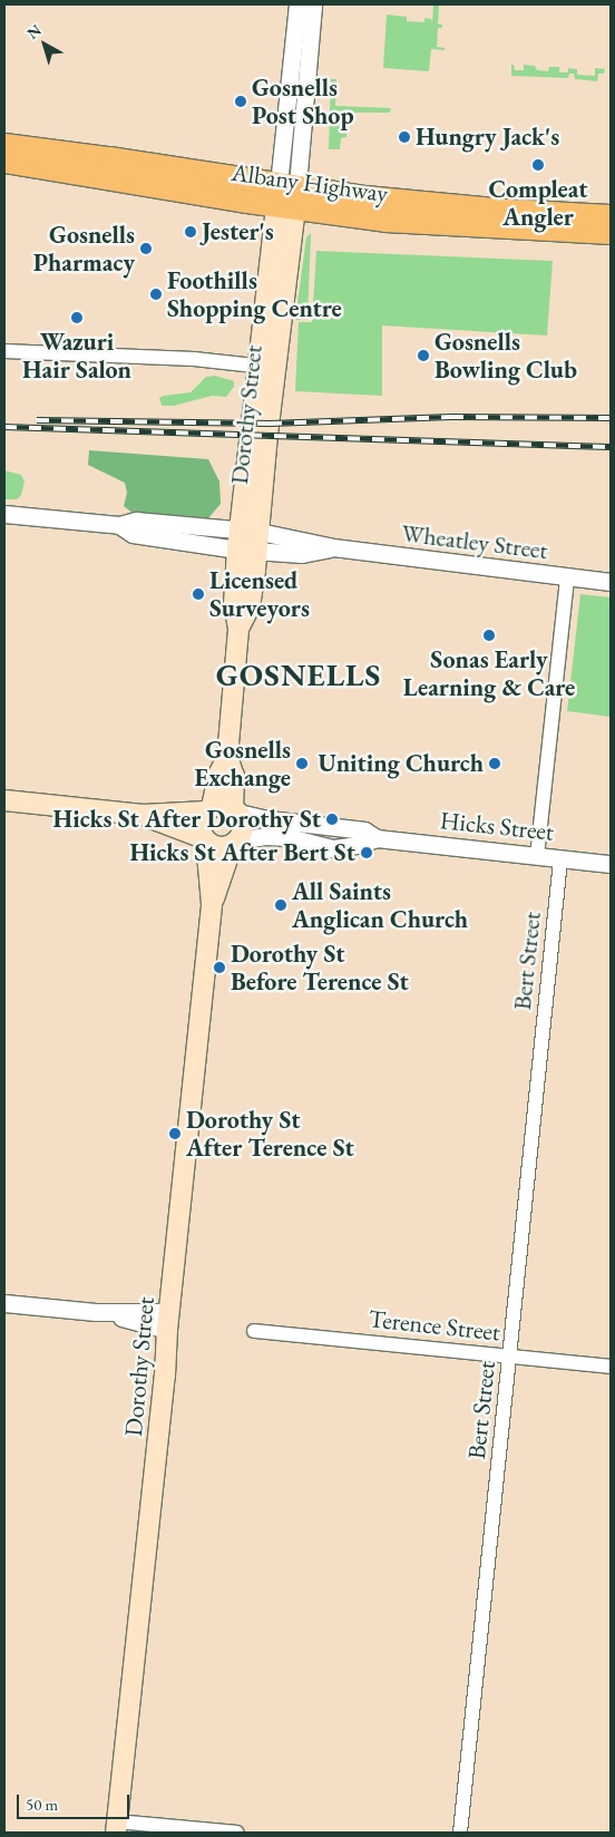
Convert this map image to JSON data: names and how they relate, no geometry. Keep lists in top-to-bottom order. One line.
{"streets":{"highway":["Albany Highway"],"main road":["Dorothy Street"],"street":["Wheatley Street","Hicks Street","Bert Street","Terence Street"]},"crossings":[["Albany Highway","Dorothy Street"],["Dorothy Street","Wheatley Street"],["Dorothy Street","Hicks Street"],["Hicks Street","Bert Street"],["Bert Street","Terence Street"]],"districts":["GOSNELLS"],"places":["Gosnells Post Shop","Hungry Jack's","Compleat Angler","Jester's","Gosnells Pharmacy","Foothills Shopping Centre","Wazuri Hair Salon","Gosnells Bowling Club","Licensed Surveyors","Sonas Early Learning & Care","Gosnells Exchange","Uniting Church","Hicks St After Dorothy St","Hicks St After Bert St","All Saints Anglican Church","Dorothy St Before Terence St","Dorothy St After Terence St"],"scale_bar":"50 m","north":"top left"}
